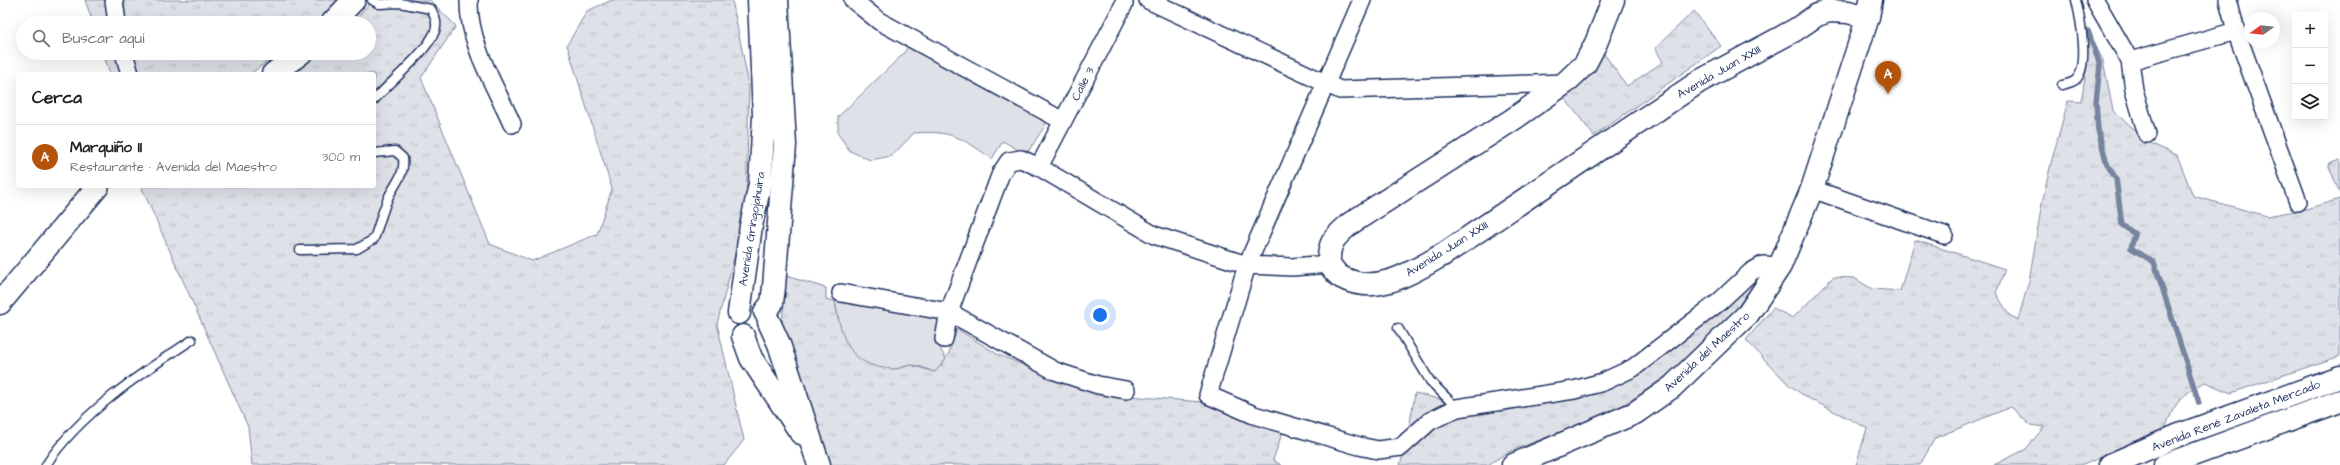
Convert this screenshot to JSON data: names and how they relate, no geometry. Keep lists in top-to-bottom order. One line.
{"streets":{"main road":["Avenida Juan XXIII","Avenida Gringojahuira","Avenida del Maestro","Avenida René Zavaleta Mercado"],"street":["Calle 3"]},"crossings":[["Avenida Juan XXIII","Avenida del Maestro"]],"north":"left","page":{"map_buttons":["+","−"],"search":"Buscar aquí","pins":"A","heading":"Cerca","list":[{"mark":"A","name":"Marquiño II","note":"Restaurante · Avenida del Maestro","value":"300 m"}]}}
